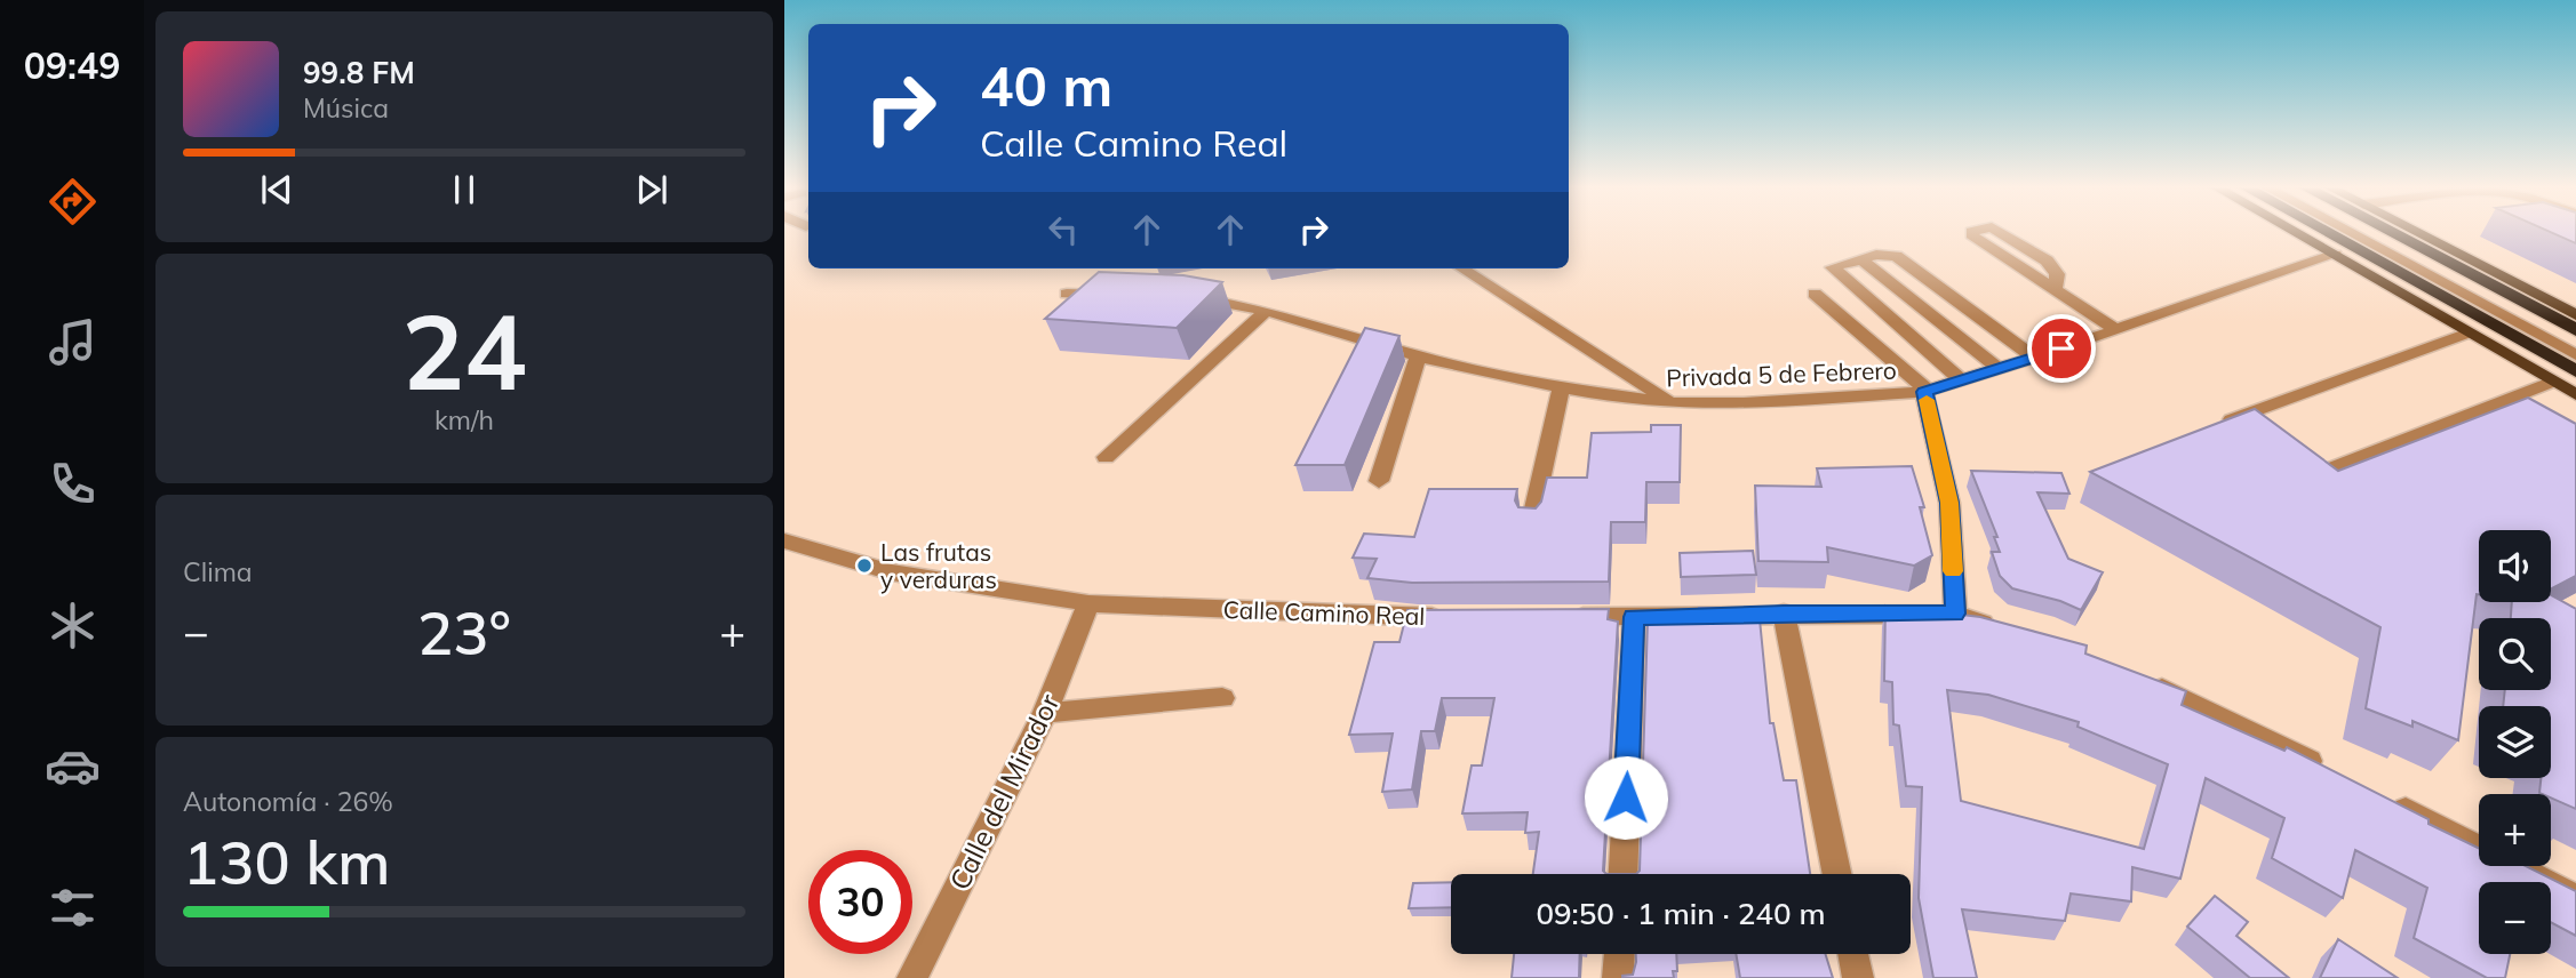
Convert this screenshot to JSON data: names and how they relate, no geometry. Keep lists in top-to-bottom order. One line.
{"streets":{"street":["Privada 5 de Febrero","Calle Camino Real","Calle del Mirador"]},"crossings":[["Calle Camino Real","Calle del Mirador"]],"places":["Las frutas y verduras"],"page":{"tabs":"09:49","turn":["40 m","Calle Camino Real"],"song":["99.8 FM","Música"],"tile":[["24","km/h"],"Clima",["Autonomía · 26%","130 km"]],"map_buttons":["+","−"],"heat":["−","23°","+"],"limit":"30","trip":"09:50 · 1 min · 240 m"}}
